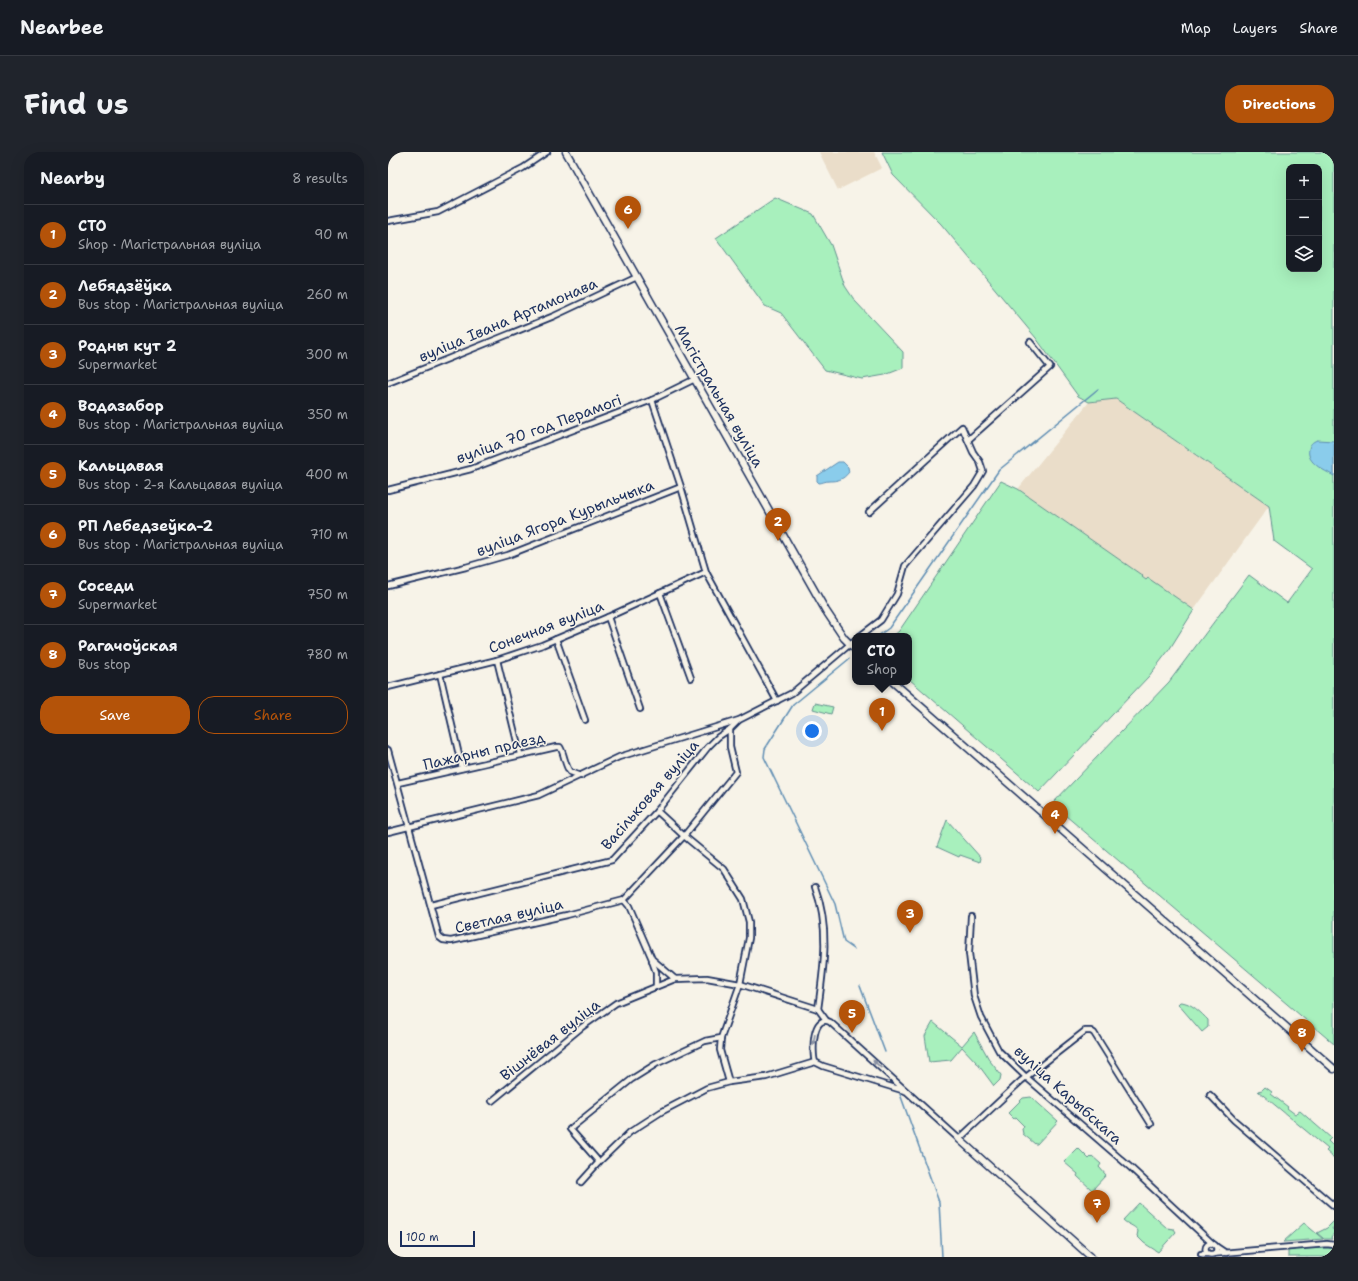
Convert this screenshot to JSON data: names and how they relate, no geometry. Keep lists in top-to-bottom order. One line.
{"streets":{"main road":["Магістральная вуліца"],"street":["вуліца Івана Артамонава","вуліца 70 год Перамогі","вуліца Ягора Курыльчыка","Сонечная вуліца","Пажарны праезд","Васільковая вуліца","Светлая вуліца","Вішнёвая вуліца","вуліца Карыбскага"]},"crossings":[["вуліца Івана Артамонава","Магістральная вуліца"],["Магістральная вуліца","вуліца 70 год Перамогі"],["Пажарны праезд","Светлая вуліца"],["Васільковая вуліца","Светлая вуліца"]],"scale_bar":"100 m","page":{"header":"Nearbee","nav":["Map","Layers","Share"],"title":"Find us","buttons":["Directions",["Save","Share"]],"heading":["Nearby","8 results"],"map_buttons":["+","−"],"pins":["6","2","1","4","3","5","8","7"],"list":[{"mark":"1","name":"СТО","note":"Shop · Магістральная вуліца","value":"90 m"},{"mark":"2","name":"Лебядзёўка","note":"Bus stop · Магістральная вуліца","value":"260 m"},{"mark":"3","name":"Родны кут 2","note":"Supermarket","value":"300 m"},{"mark":"4","name":"Водазабор","note":"Bus stop · Магістральная вуліца","value":"350 m"},{"mark":"5","name":"Кальцавая","note":"Bus stop · 2-я Кальцавая вуліца","value":"400 m"},{"mark":"6","name":"РП Лебедзеўка-2","note":"Bus stop · Магістральная вуліца","value":"710 m"},{"mark":"7","name":"Соседи","note":"Supermarket","value":"750 m"},{"mark":"8","name":"Рагачоўская","note":"Bus stop","value":"780 m"}],"popup":["СТО","Shop"],"scale":"100 m"}}
